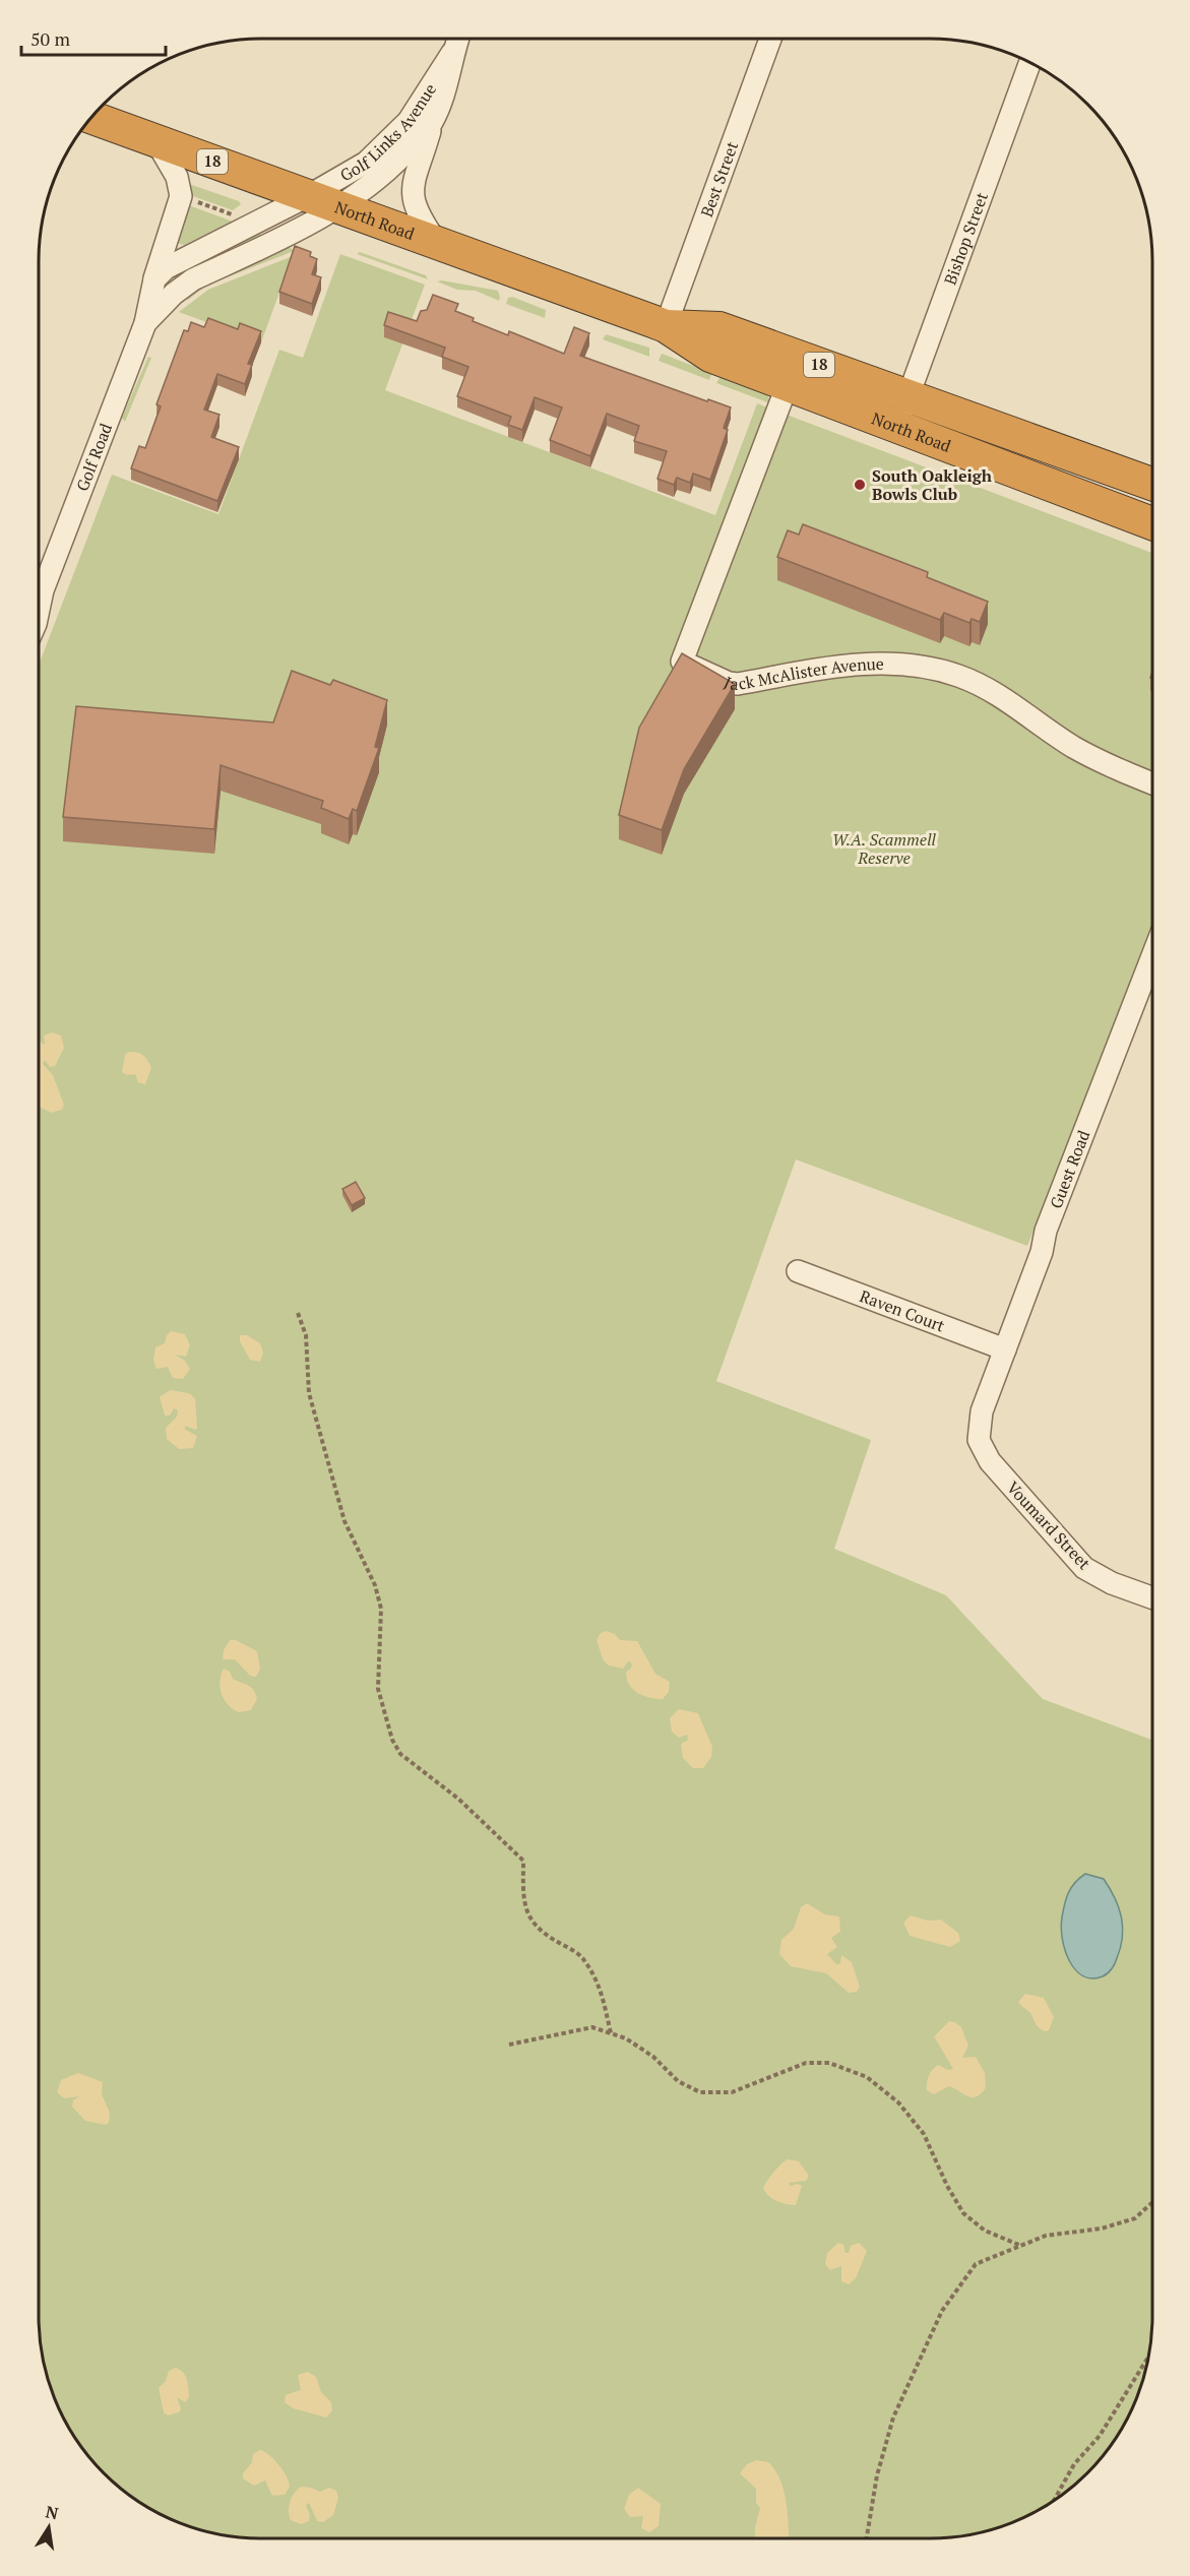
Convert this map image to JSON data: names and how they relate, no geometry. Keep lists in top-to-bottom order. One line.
{"streets":{"highway":["18","North Road"],"street":["Golf Links Avenue","Best Street","Bishop Street","Golf Road","Jack McAlister Avenue","Guest Road","Raven Court","Voumard Street"]},"crossings":[["Golf Links Avenue","North Road"],["Golf Links Avenue","Golf Road"],["Best Street","North Road"],["North Road","Bishop Street"],["North Road","Golf Road"],["North Road","Jack McAlister Avenue"],["Guest Road","Raven Court"],["Guest Road","Voumard Street"]],"parks":["W.A. Scammell Reserve"],"places":["South Oakleigh Bowls Club"],"scale_bar":"50 m","north":"top"}
